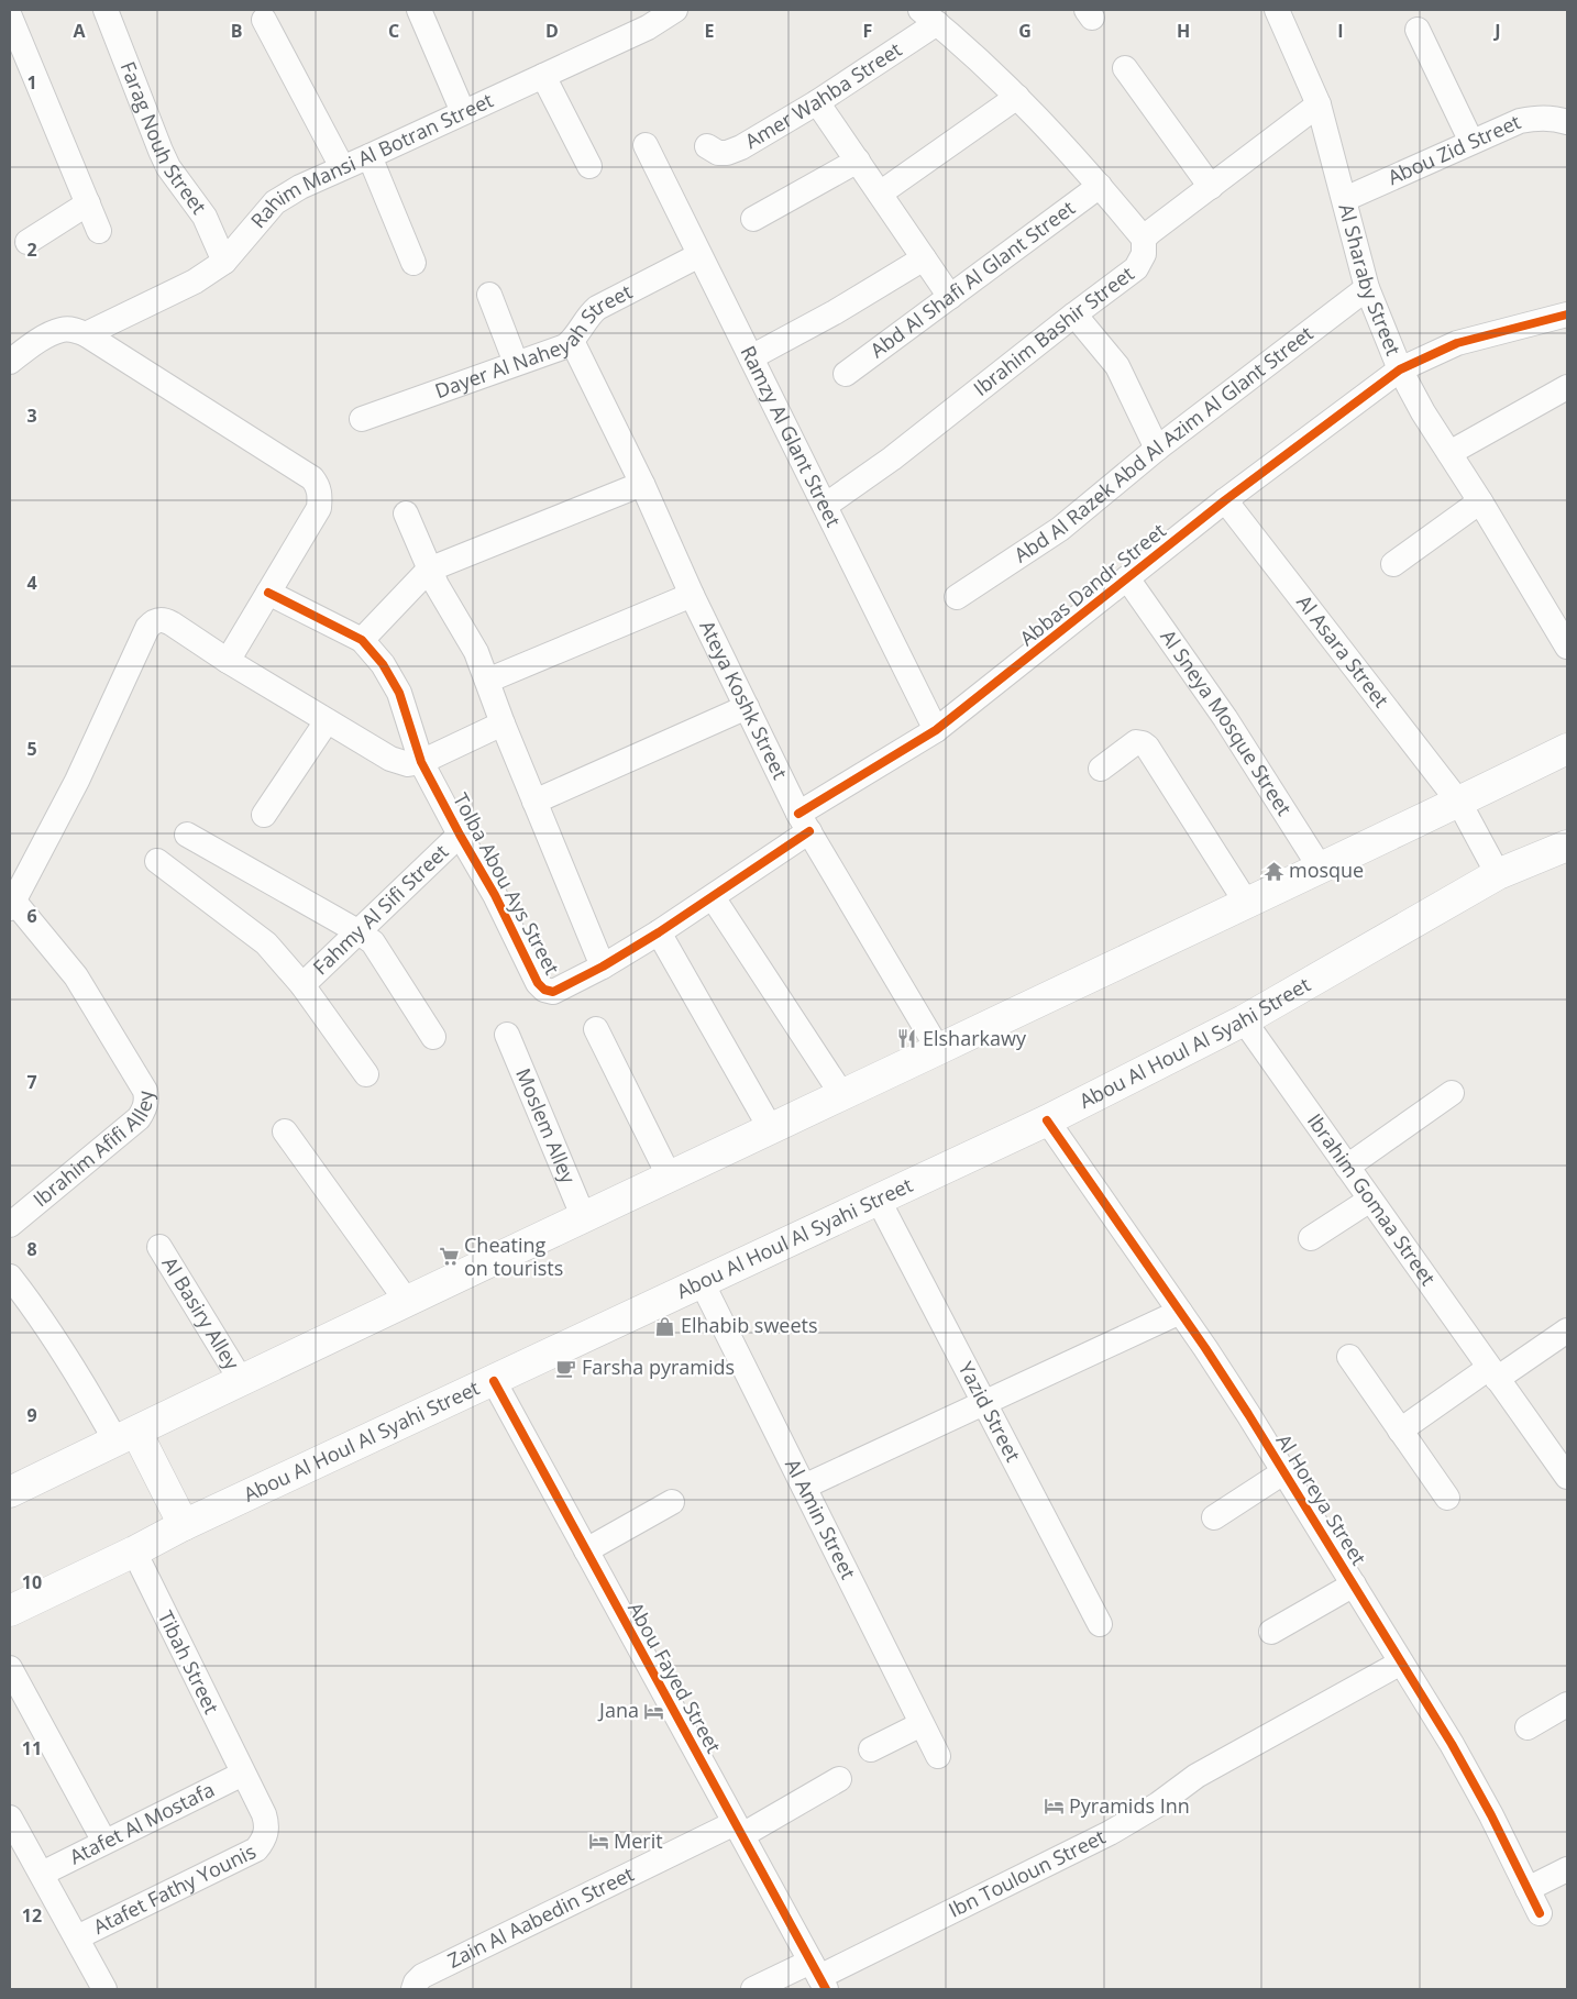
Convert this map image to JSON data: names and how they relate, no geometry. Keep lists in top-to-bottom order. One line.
{"streets":{"main road":["Abou Al Houl Al Syahi Street"],"street":["Amer Wahba Street","Farag Nouh Street","Abou Zid Street","Rahim Mansi Al Botran Street","Abd Al Shafi Al Glant Street","Al Sharaby Street","Ibrahim Bashir Street","Dayer Al Naheyah Street","Ramzy Al Glant Street","Abd Al Razek Abd Al Azim Al Glant Street","Abbas Dandr Street","Al Asara Street","Ateya Koshk Street","Al Sneya Mosque Street","Tolba Abou Ays Street","Fahmy Al Sifi Street","Moslem Alley","Ibrahim Afifi Alley","Ibrahim Gomaa Street","Al Basiry Alley","Yazid Street","Al Horeya Street","Al Amin Street","Tibah Street","Abou Fayed Street","Atafet Al Mostafa","Ibn Touloun Street","Atafet Fathy Younis","Zain Al Aabedin Street"]},"crossings":[["Farag Nouh Street","Rahim Mansi Al Botran Street"],["Abou Zid Street","Al Sharaby Street"],["Al Sharaby Street","Abd Al Razek Abd Al Azim Al Glant Street"],["Al Sharaby Street","Abbas Dandr Street"],["Ibrahim Bashir Street","Ramzy Al Glant Street"],["Dayer Al Naheyah Street","Ramzy Al Glant Street"],["Dayer Al Naheyah Street","Ateya Koshk Street"],["Ramzy Al Glant Street","Abbas Dandr Street"],["Abbas Dandr Street","Al Asara Street"],["Abbas Dandr Street","Ateya Koshk Street"],["Abbas Dandr Street","Al Sneya Mosque Street"],["Abbas Dandr Street","Tolba Abou Ays Street"],["Al Asara Street","Abou Al Houl Al Syahi Street"],["Ateya Koshk Street","Tolba Abou Ays Street"],["Tolba Abou Ays Street","Fahmy Al Sifi Street"],["Abou Al Houl Al Syahi Street","Ibrahim Gomaa Street"],["Abou Al Houl Al Syahi Street","Yazid Street"],["Abou Al Houl Al Syahi Street","Al Horeya Street"],["Abou Al Houl Al Syahi Street","Al Amin Street"],["Abou Al Houl Al Syahi Street","Tibah Street"],["Abou Al Houl Al Syahi Street","Abou Fayed Street"],["Al Horeya Street","Ibn Touloun Street"],["Tibah Street","Atafet Al Mostafa"],["Tibah Street","Atafet Fathy Younis"],["Abou Fayed Street","Ibn Touloun Street"],["Abou Fayed Street","Zain Al Aabedin Street"],["Atafet Al Mostafa","Atafet Fathy Younis"]],"places":{"temple":["mosque"],"restaurant":["Elsharkawy"],"supermarket":["Cheating on tourists"],"shop":["Elhabib sweets"],"cafe":["Farsha pyramids"],"hotel":["Jana","Pyramids Inn","Merit"]},"grid":{"columns":["A","B","C","D","E","F","G","H","I","J"],"rows":["1","2","3","4","5","6","7","8","9","10","11","12"]}}
